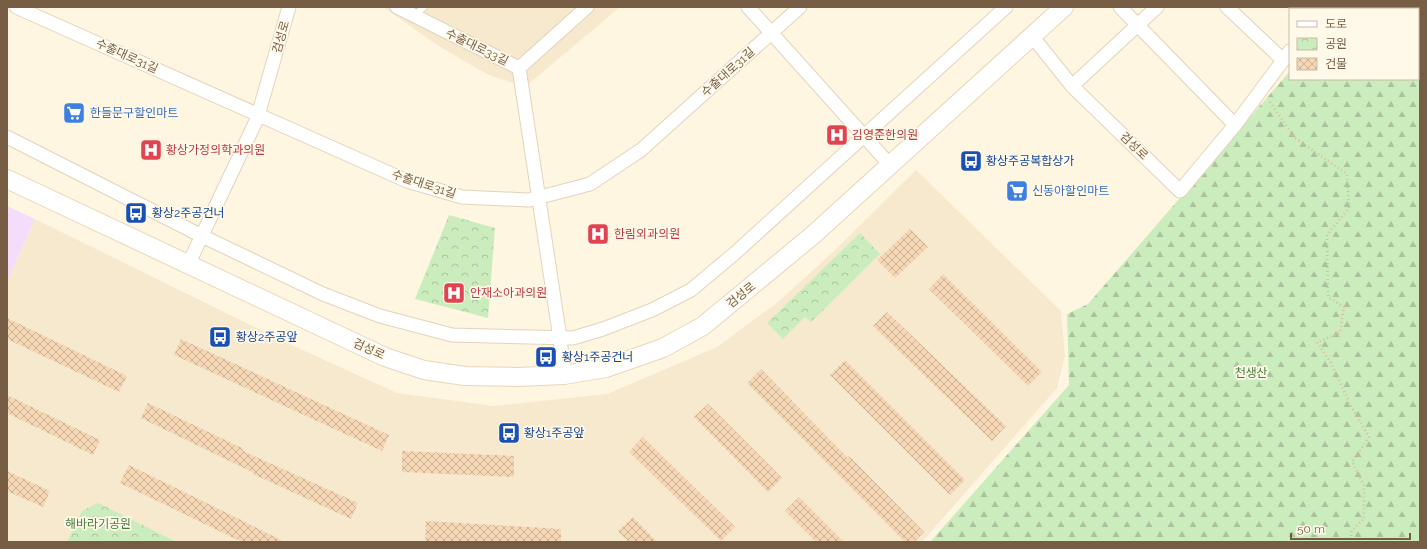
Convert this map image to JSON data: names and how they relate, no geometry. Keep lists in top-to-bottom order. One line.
{"streets":{"street":["검성로","수출대로33길","수출대로31길"]},"crossings":[["검성로","수출대로31길"]],"parks":["천생산","해바라기공원"],"places":{"supermarket":["한들문구할인마트","신동아할인마트"],"hospital":["김영준한의원","황상가정의학과의원","한림외과의원","안재소아과의원"],"bus stop":["황상주공복합상가","황상2주공건너","황상2주공앞","황상1주공건너","황상1주공앞"]},"legend":["도로","공원","건물"],"scale_bar":"50 m"}
